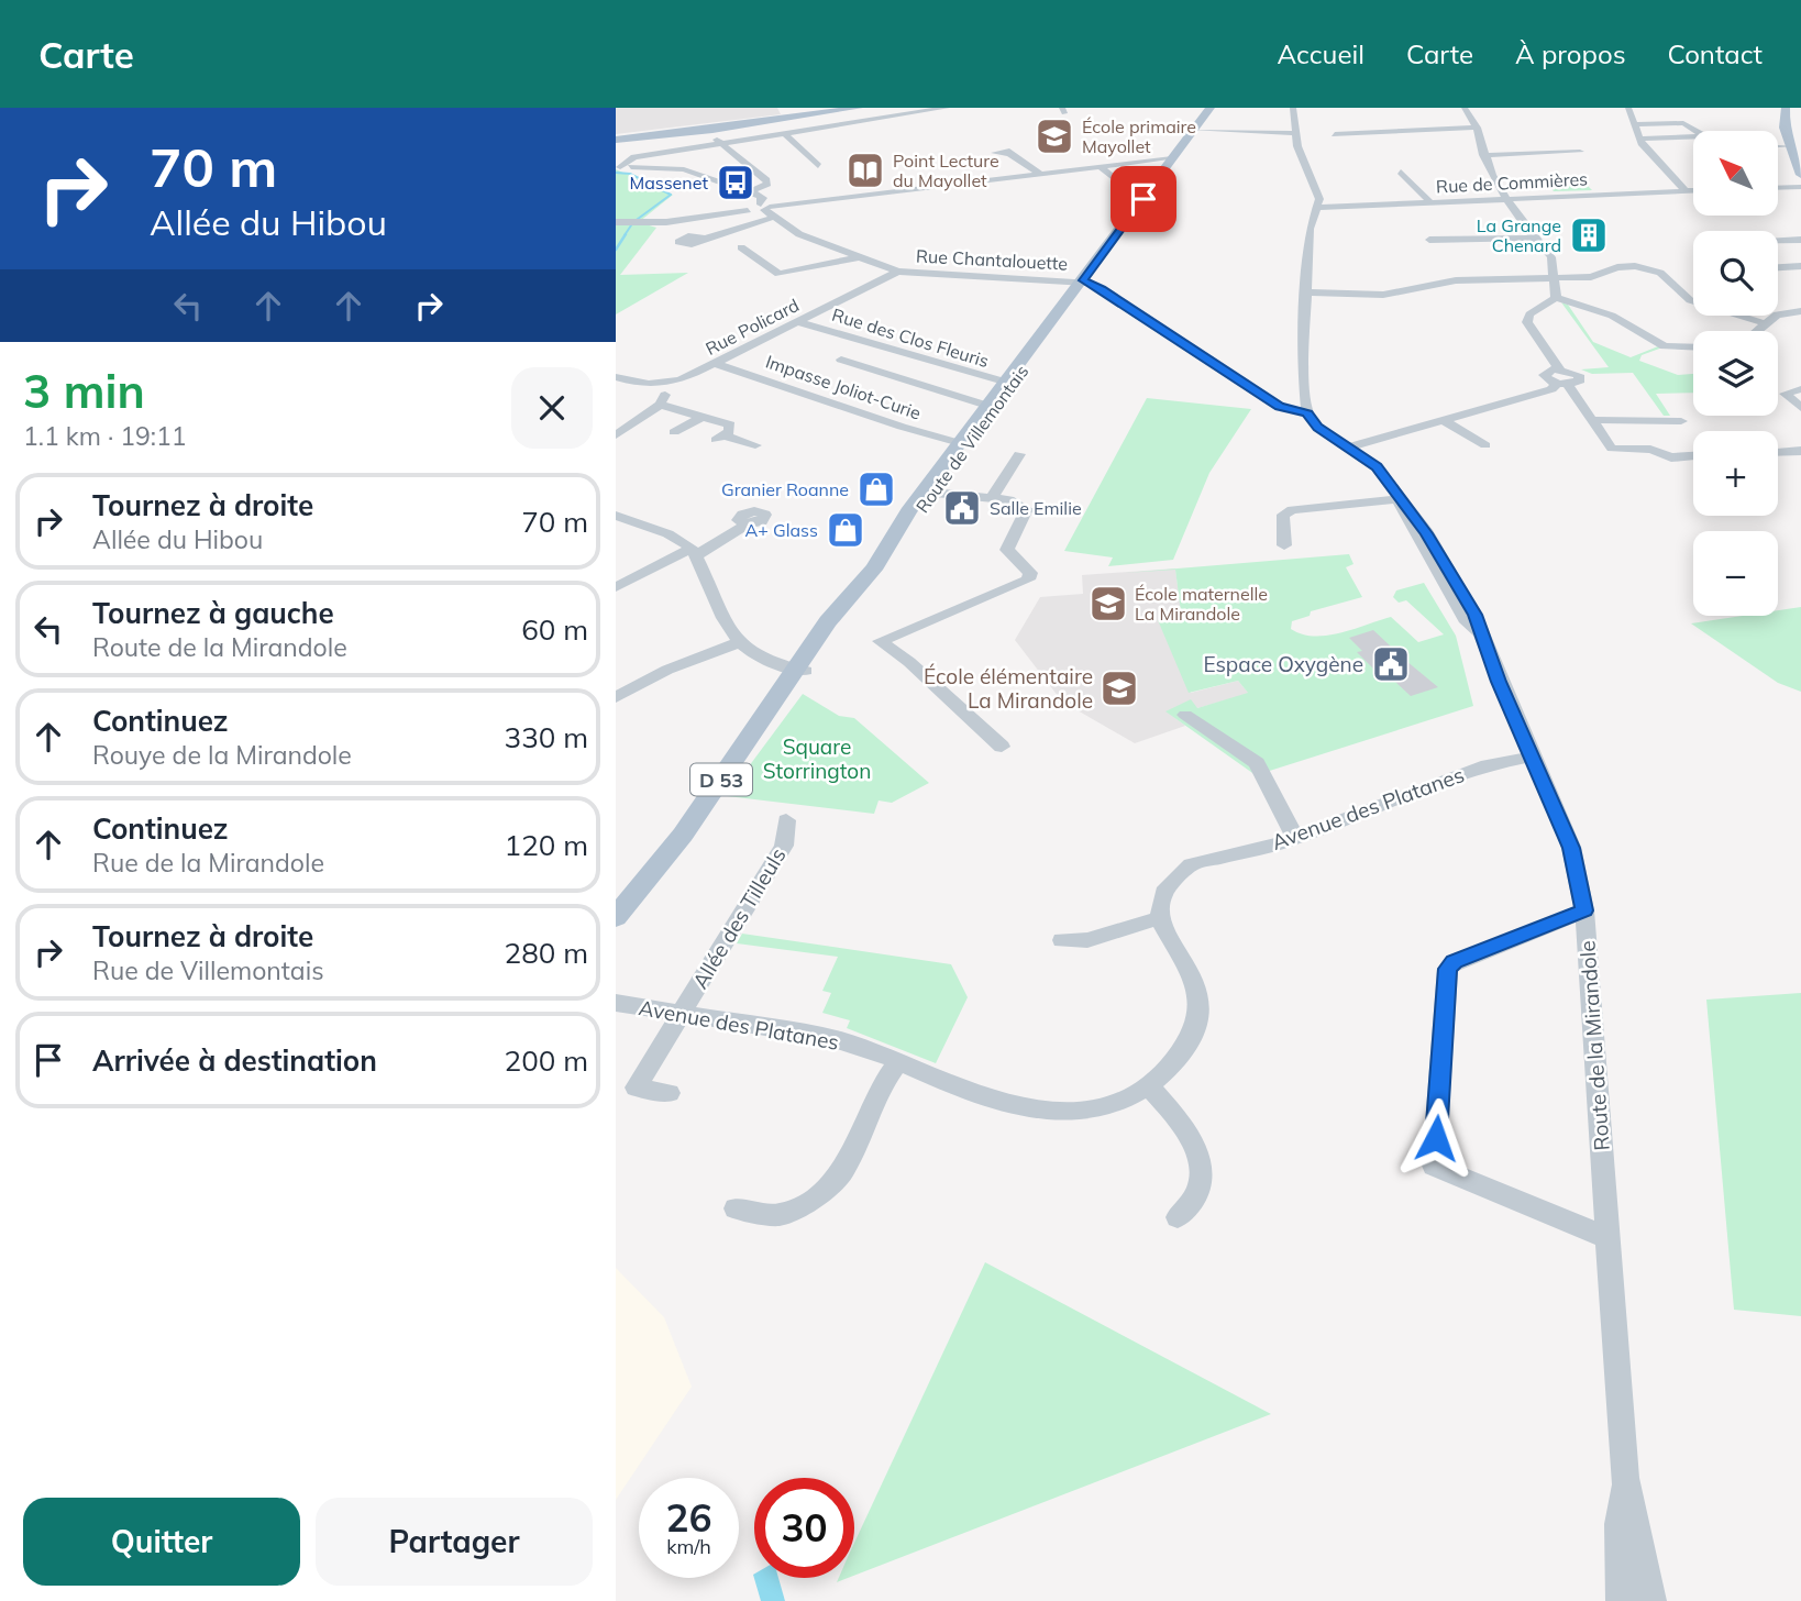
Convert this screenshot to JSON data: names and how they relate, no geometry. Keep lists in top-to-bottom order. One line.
{"streets":{"main road":["Route de Villemontais","D 53"],"street":["Rue de Commières","Rue Chantalouette","Rue Policard","Rue des Clos Fleuris","Impasse Joliot-Curie","Avenue des Platanes","Allée des Tilleuls","Route de la Mirandole"]},"crossings":[["Rue Chantalouette","Rue Policard"],["Rue Chantalouette","Route de Villemontais"],["Rue Chantalouette","D 53"],["Rue Policard","Rue des Clos Fleuris"],["Rue Policard","Impasse Joliot-Curie"],["Rue des Clos Fleuris","Route de Villemontais"],["Impasse Joliot-Curie","Route de Villemontais"],["Route de Villemontais","D 53"],["Avenue des Platanes","Allée des Tilleuls"],["Avenue des Platanes","Route de la Mirandole"]],"parks":["Square Storrington"],"places":{"school or university":["École primaire Mayollet","École maternelle La Mirandole","École élémentaire La Mirandole"],"library":["Point Lecture du Mayollet"],"bus stop":["Massenet"],"building":["La Grange Chenard"],"shop":["Granier Roanne","A+ Glass"],"public building":["Salle Emilie","Espace Oxygène"]},"north":"top left","page":{"header":"Carte","nav":["Accueil","Carte","À propos","Contact"],"turn":["70 m","Allée du Hibou"],"map_buttons":["+","−"],"heading":["3 min","1.1 km · 19:11"],"list":[{"name":"Tournez à droite","note":"Allée du Hibou","value":"70 m"},{"name":"Tournez à gauche","note":"Route de la Mirandole","value":"60 m"},{"name":"Continuez","note":"Rouye de la Mirandole","value":"330 m"},{"name":"Continuez","note":"Rue de la Mirandole","value":"120 m"},{"name":"Tournez à droite","note":"Rue de Villemontais","value":"280 m"},{"name":"Arrivée à destination","value":"200 m"}],"speed":"26 km/h","limit":"30","buttons":["Quitter","Partager"]}}
